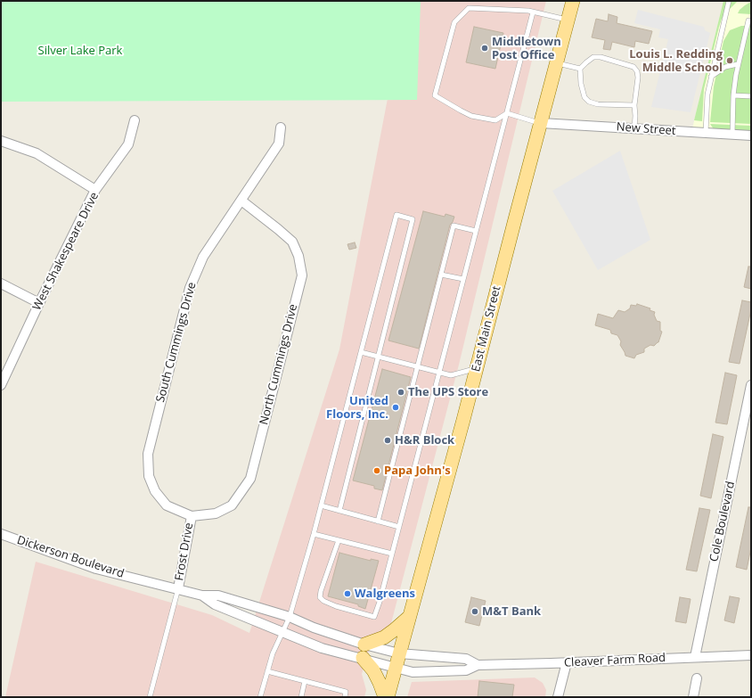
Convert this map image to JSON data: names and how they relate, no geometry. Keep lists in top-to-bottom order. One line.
{"streets":{"main road":["East Main Street"],"street":["New Street","West Shakespeare Drive","South Cummings Drive","North Cummings Drive","Cole Boulevard","Frost Drive","Dickerson Boulevard","Cleaver Farm Road"]},"crossings":[["New Street","East Main Street"],["East Main Street","Dickerson Boulevard"],["East Main Street","Cleaver Farm Road"],["South Cummings Drive","North Cummings Drive"],["South Cummings Drive","Frost Drive"],["North Cummings Drive","Frost Drive"],["Cole Boulevard","Cleaver Farm Road"],["Frost Drive","Dickerson Boulevard"],["Dickerson Boulevard","Cleaver Farm Road"]],"parks":["Silver Lake Park"],"places":["Middletown Post Office","Louis L. Redding Middle School","The UPS Store","United Floors, Inc.","H&R Block","Papa John's","Walgreens","M&T Bank"]}
